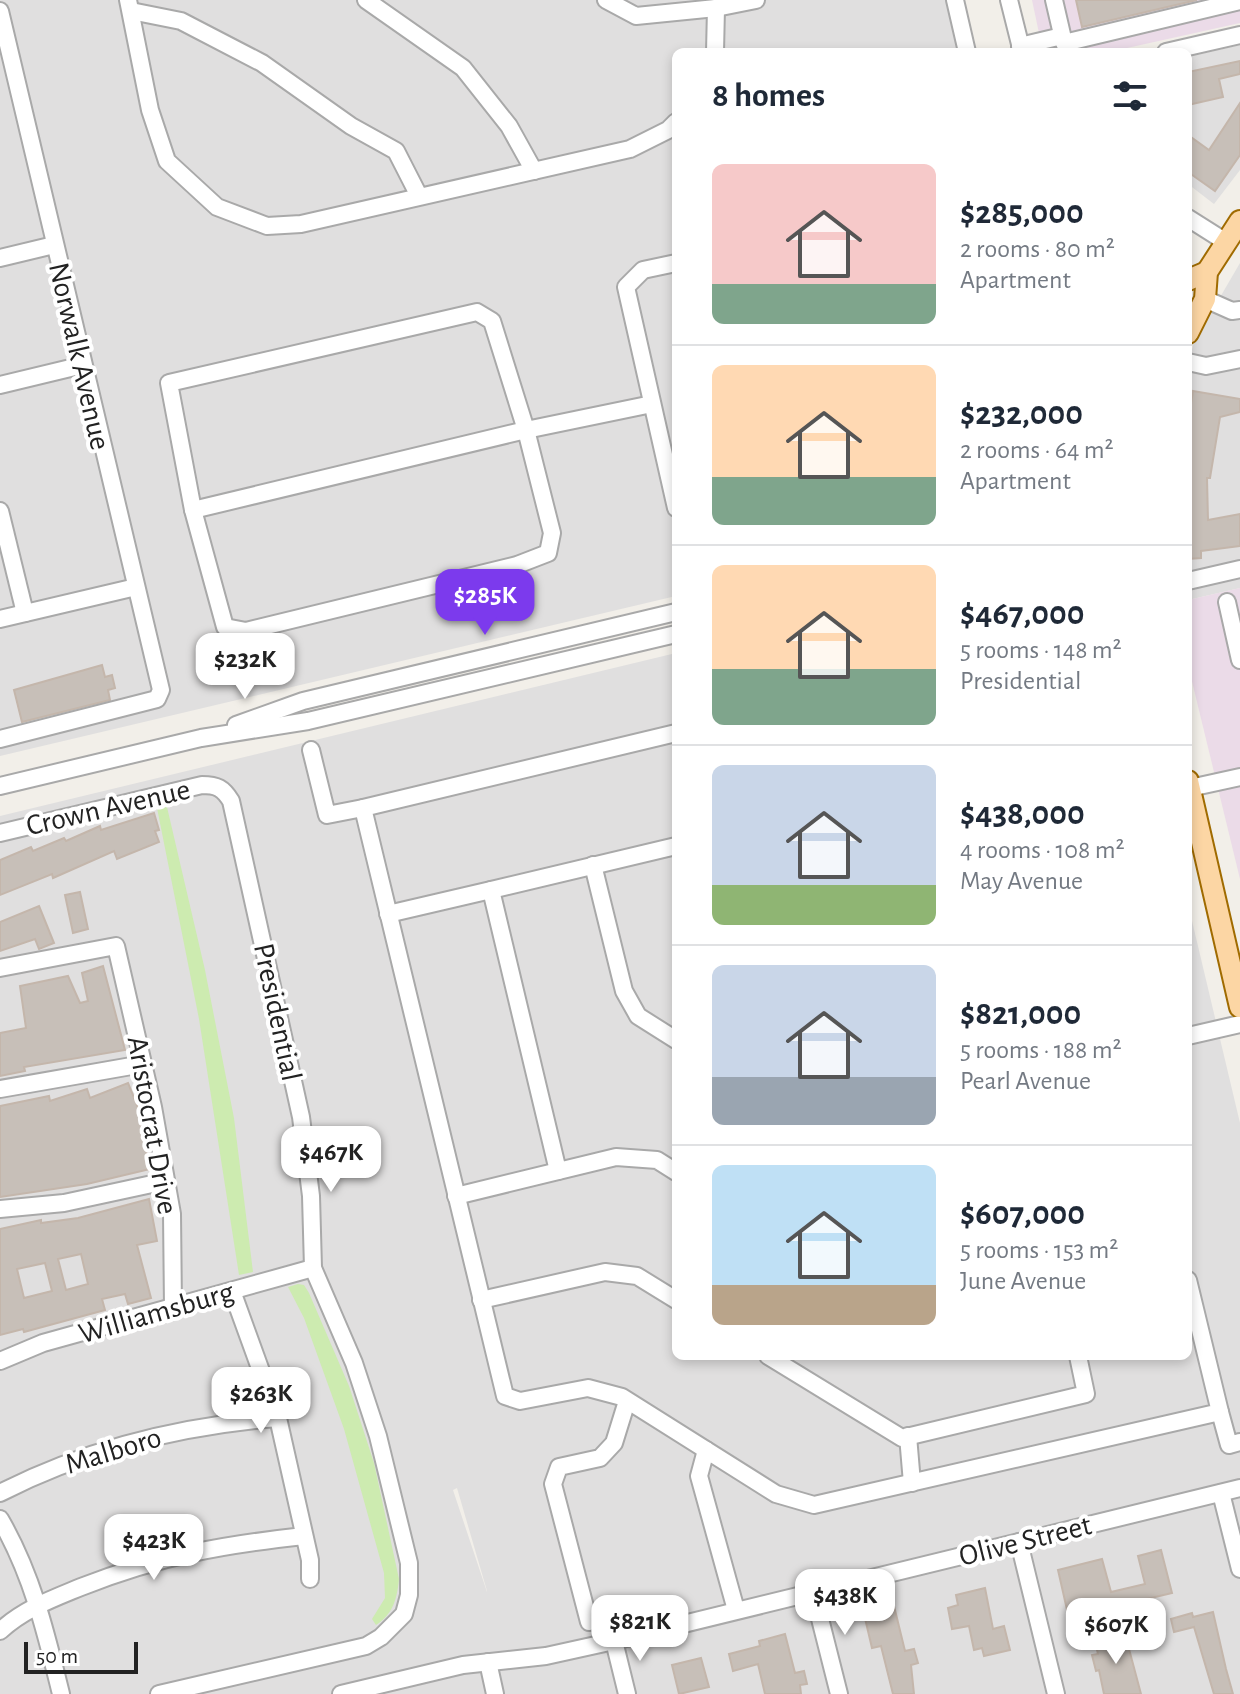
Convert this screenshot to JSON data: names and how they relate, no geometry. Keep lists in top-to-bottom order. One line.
{"streets":{"street":["Norwalk Avenue","Crown Avenue","Presidential","Aristocrat Drive","Williamsburg","Malboro","Olive Street"]},"crossings":[["Crown Avenue","Presidential"],["Presidential","Williamsburg"],["Aristocrat Drive","Williamsburg"]],"scale_bar":"50 m","page":{"heading":"8 homes","list":[{"name":"$285,000","note":"2 rooms · 80 m² · Apartment"},{"name":"$232,000","note":"2 rooms · 64 m² · Apartment"},{"name":"$467,000","note":"5 rooms · 148 m² · Presidential"},{"name":"$438,000","note":"4 rooms · 108 m² · May Avenue"},{"name":"$821,000","note":"5 rooms · 188 m² · Pearl Avenue"},{"name":"$607,000","note":"5 rooms · 153 m² · June Avenue"}],"price":["$285K","$232K","$467K","$263K","$423K","$438K","$821K","$607K"],"scale":"50 m"}}
